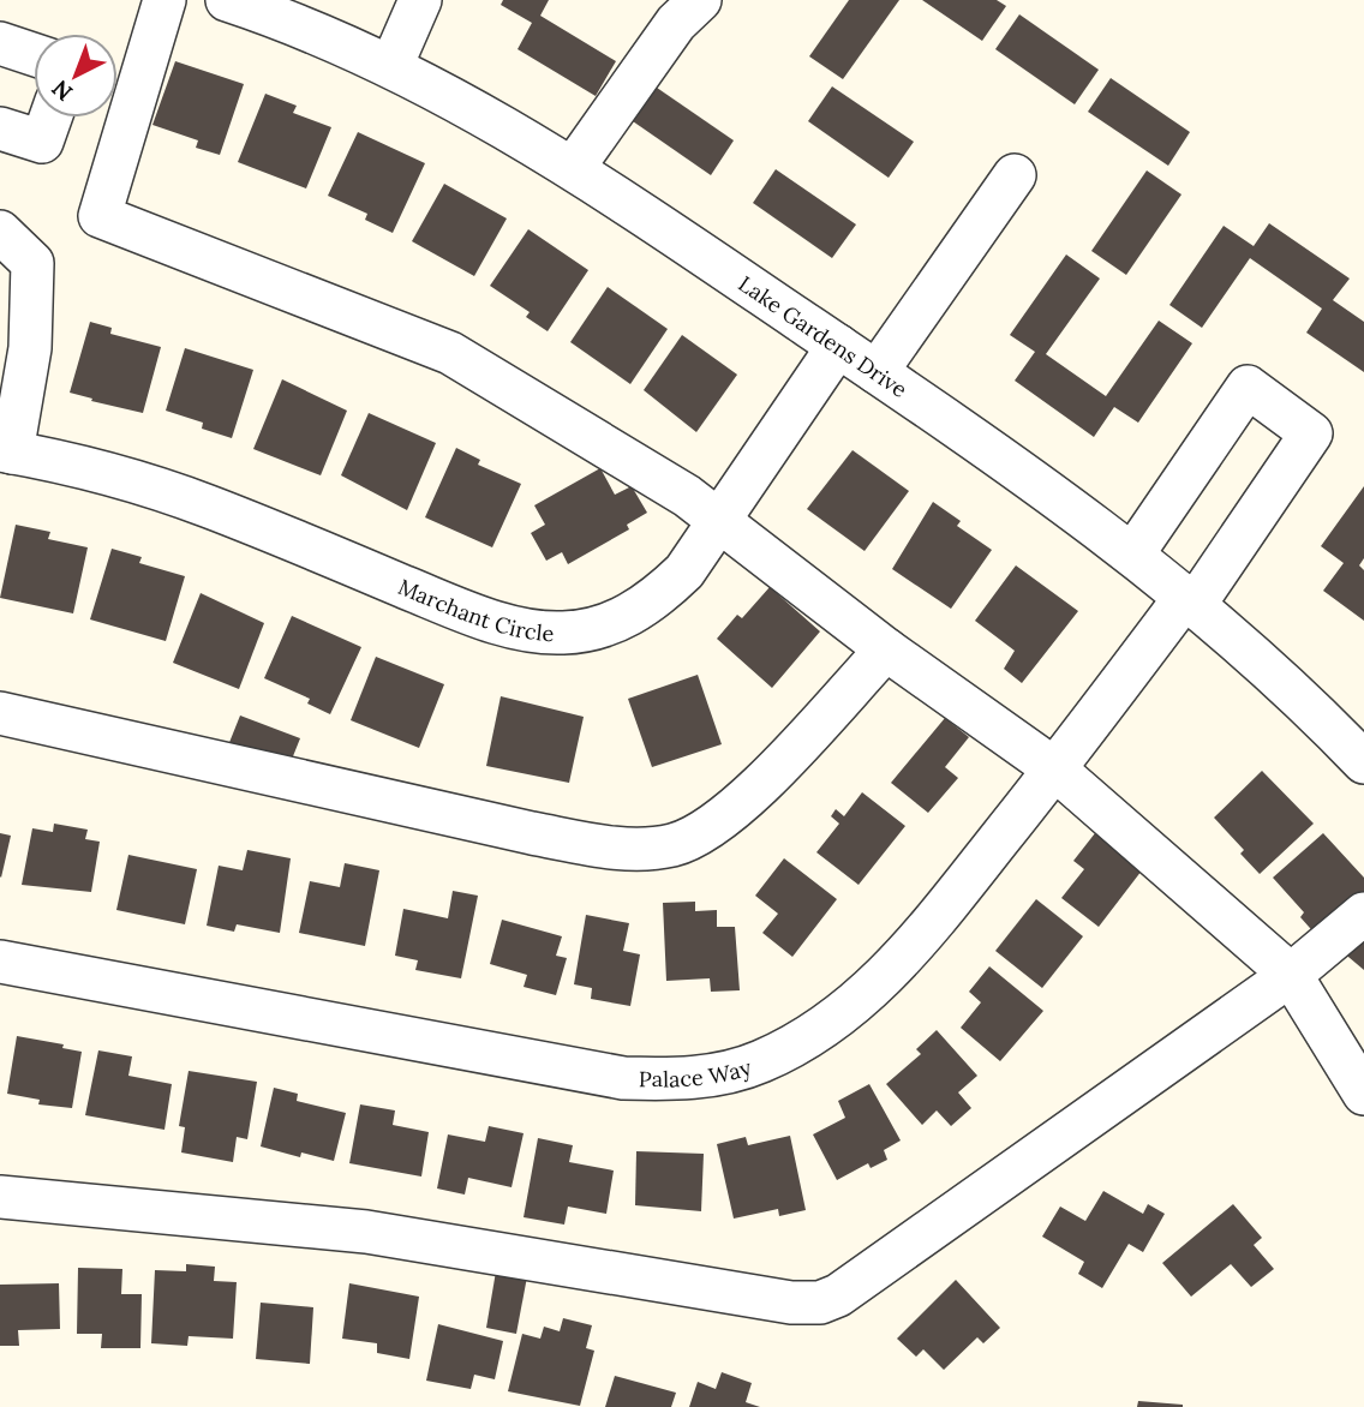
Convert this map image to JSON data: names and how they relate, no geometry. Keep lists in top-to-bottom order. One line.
{"streets":{"street":["Lake Gardens Drive","Marchant Circle","Palace Way"]},"crossings":[["Lake Gardens Drive","Marchant Circle"],["Lake Gardens Drive","Palace Way"]],"north":"bottom left"}
